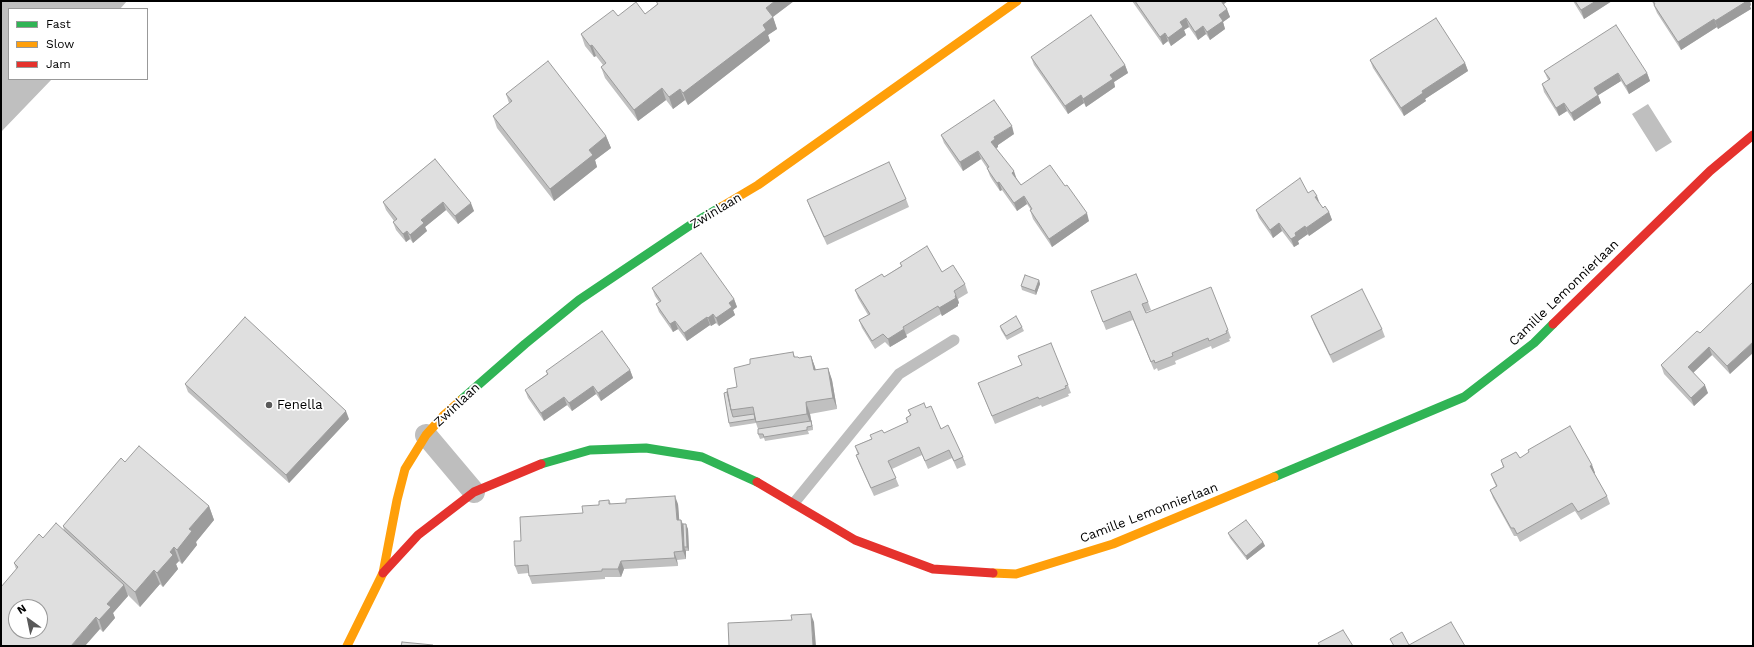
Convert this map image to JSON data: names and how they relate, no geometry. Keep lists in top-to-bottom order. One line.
{"streets":{"street":["Zwinlaan","Camille Lemonnierlaan"]},"crossings":[["Zwinlaan","Camille Lemonnierlaan"]],"places":["Fenella"],"legend":["Fast","Slow","Jam"],"north":"top left"}
